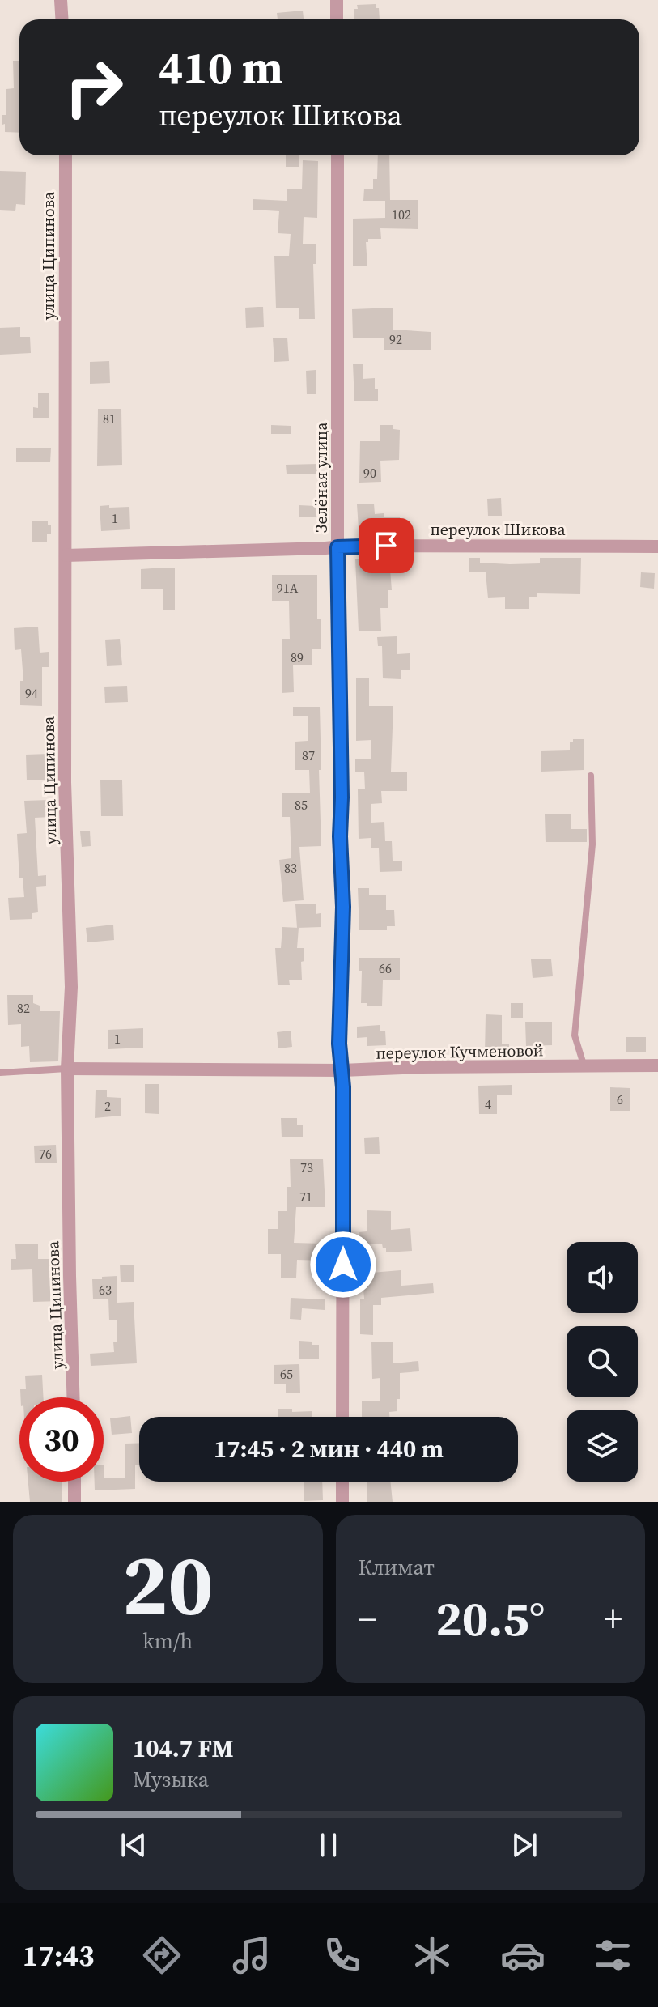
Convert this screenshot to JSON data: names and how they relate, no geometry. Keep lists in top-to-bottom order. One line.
{"streets":{"street":["улица Ципинова","Зелёная улица","переулок Шикова","переулок Кучменовой"]},"crossings":[["улица Ципинова","переулок Шикова"],["улица Ципинова","переулок Кучменовой"],["Зелёная улица","переулок Шикова"],["Зелёная улица","переулок Кучменовой"]],"house_numbers":["102","92","81","90","1","91А","89","94","87","85","83","66","82","1","6","4","2","76","73","71","63","65"],"page":{"turn":["410 m","переулок Шикова"],"limit":"30","trip":"17:45 · 2 мин · 440 m","tile":[["20","km/h"],"Климат"],"heat":["−","20.5°","+"],"song":["104.7 FM","Музыка"],"tabs":"17:43"}}
